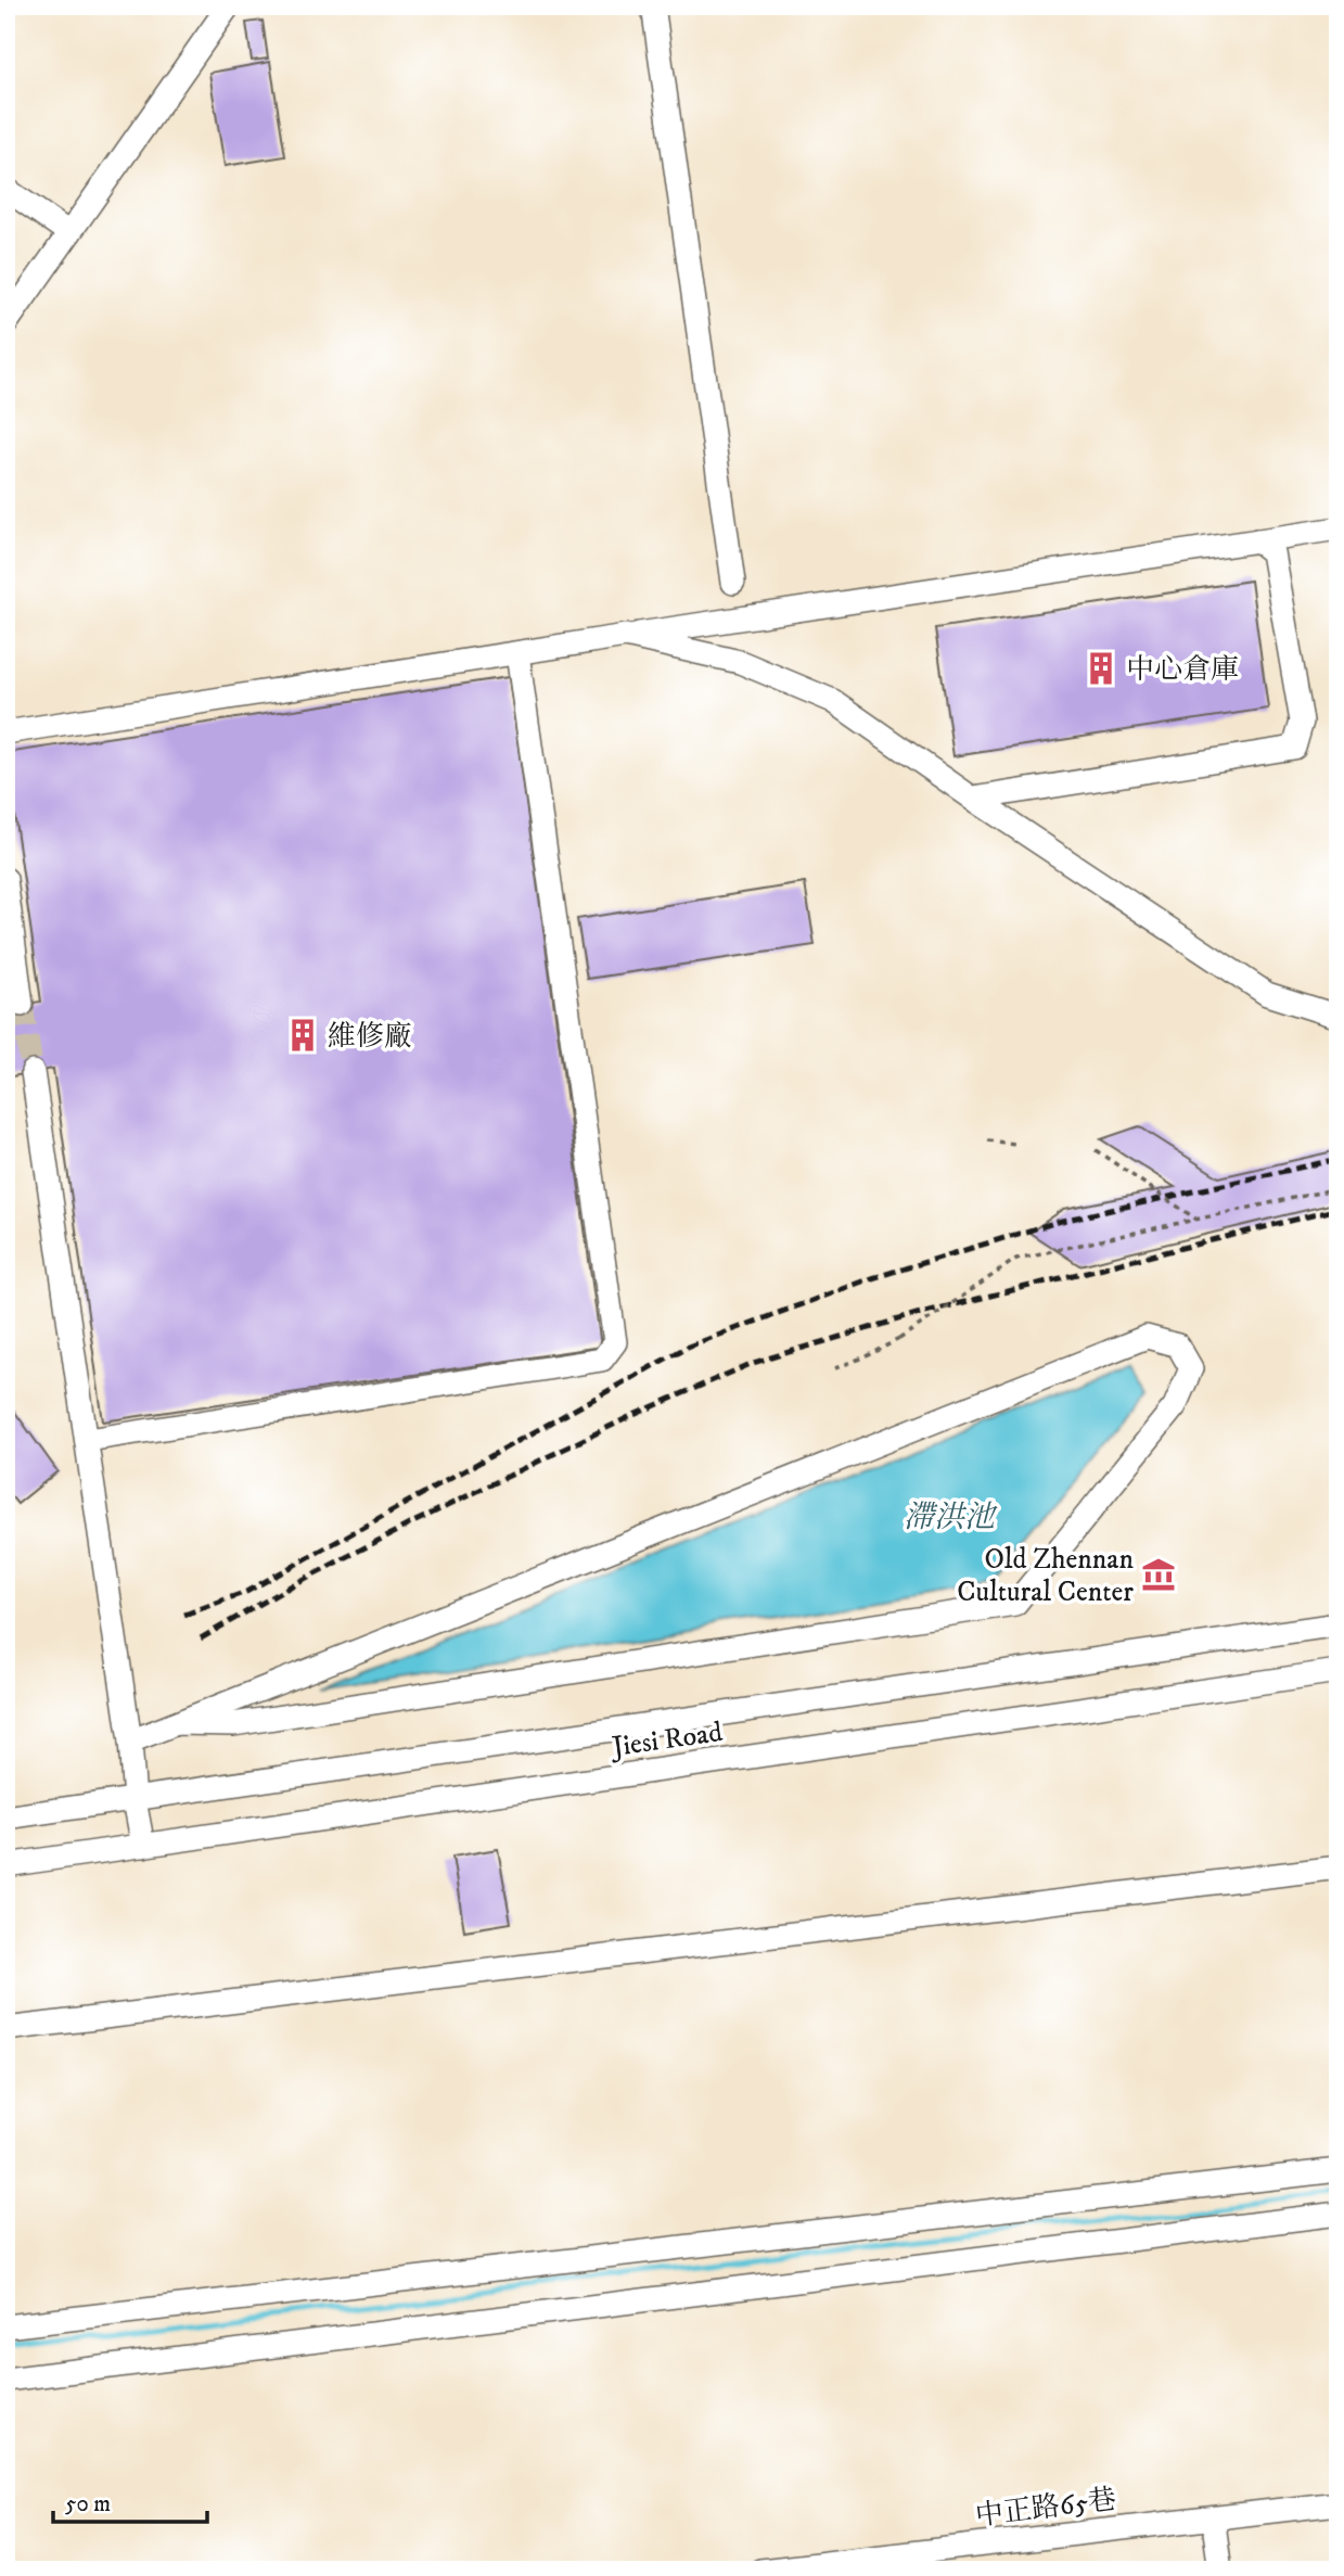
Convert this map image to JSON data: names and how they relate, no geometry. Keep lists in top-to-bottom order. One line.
{"streets":{"street":["Jiesi Road","中正路65巷"]},"water":["滯洪池"],"places":{"building":["中心倉庫","維修廠"],"museum":["Old Zhennan Cultural Center"]},"scale_bar":"50 m"}
